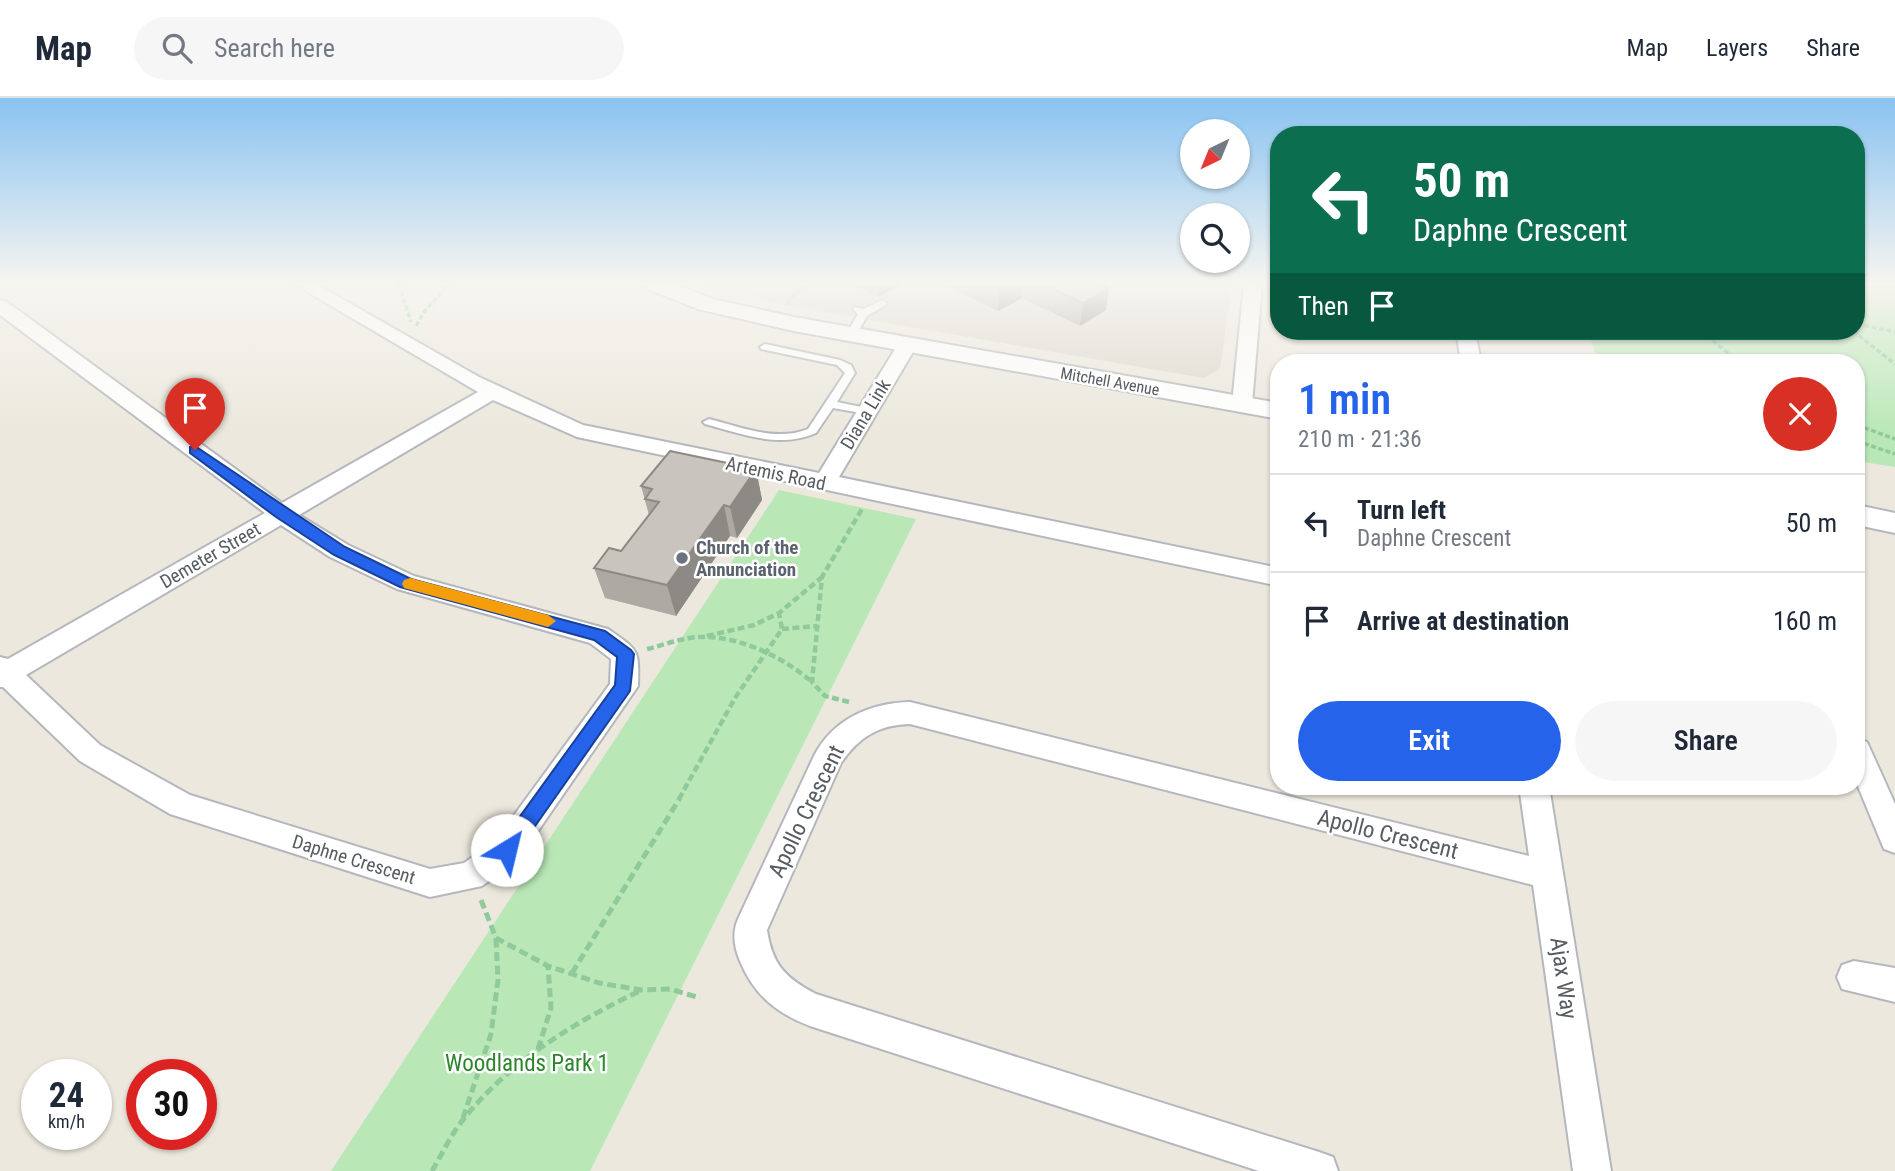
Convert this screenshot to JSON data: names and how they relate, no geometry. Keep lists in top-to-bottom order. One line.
{"streets":{"street":["Mitchell Avenue","Diana Link","Artemis Road","Demeter Street","Apollo Crescent","Daphne Crescent","Ajax Way"]},"crossings":[["Mitchell Avenue","Diana Link"],["Diana Link","Artemis Road"],["Artemis Road","Demeter Street"],["Demeter Street","Daphne Crescent"],["Apollo Crescent","Ajax Way"]],"parks":["Woodlands Park 1"],"places":["Church of the Annunciation"],"north":"bottom left","page":{"header":"Map","search":"Search here","nav":["Map","Layers","Share"],"turn":["50 m","Daphne Crescent"],"then":"Then","heading":["1 min","210 m · 21:36"],"list":[{"name":"Turn left","note":"Daphne Crescent","value":"50 m"},{"name":"Arrive at destination","value":"160 m"}],"buttons":["Exit","Share"],"speed":"24 km/h","limit":"30"}}
